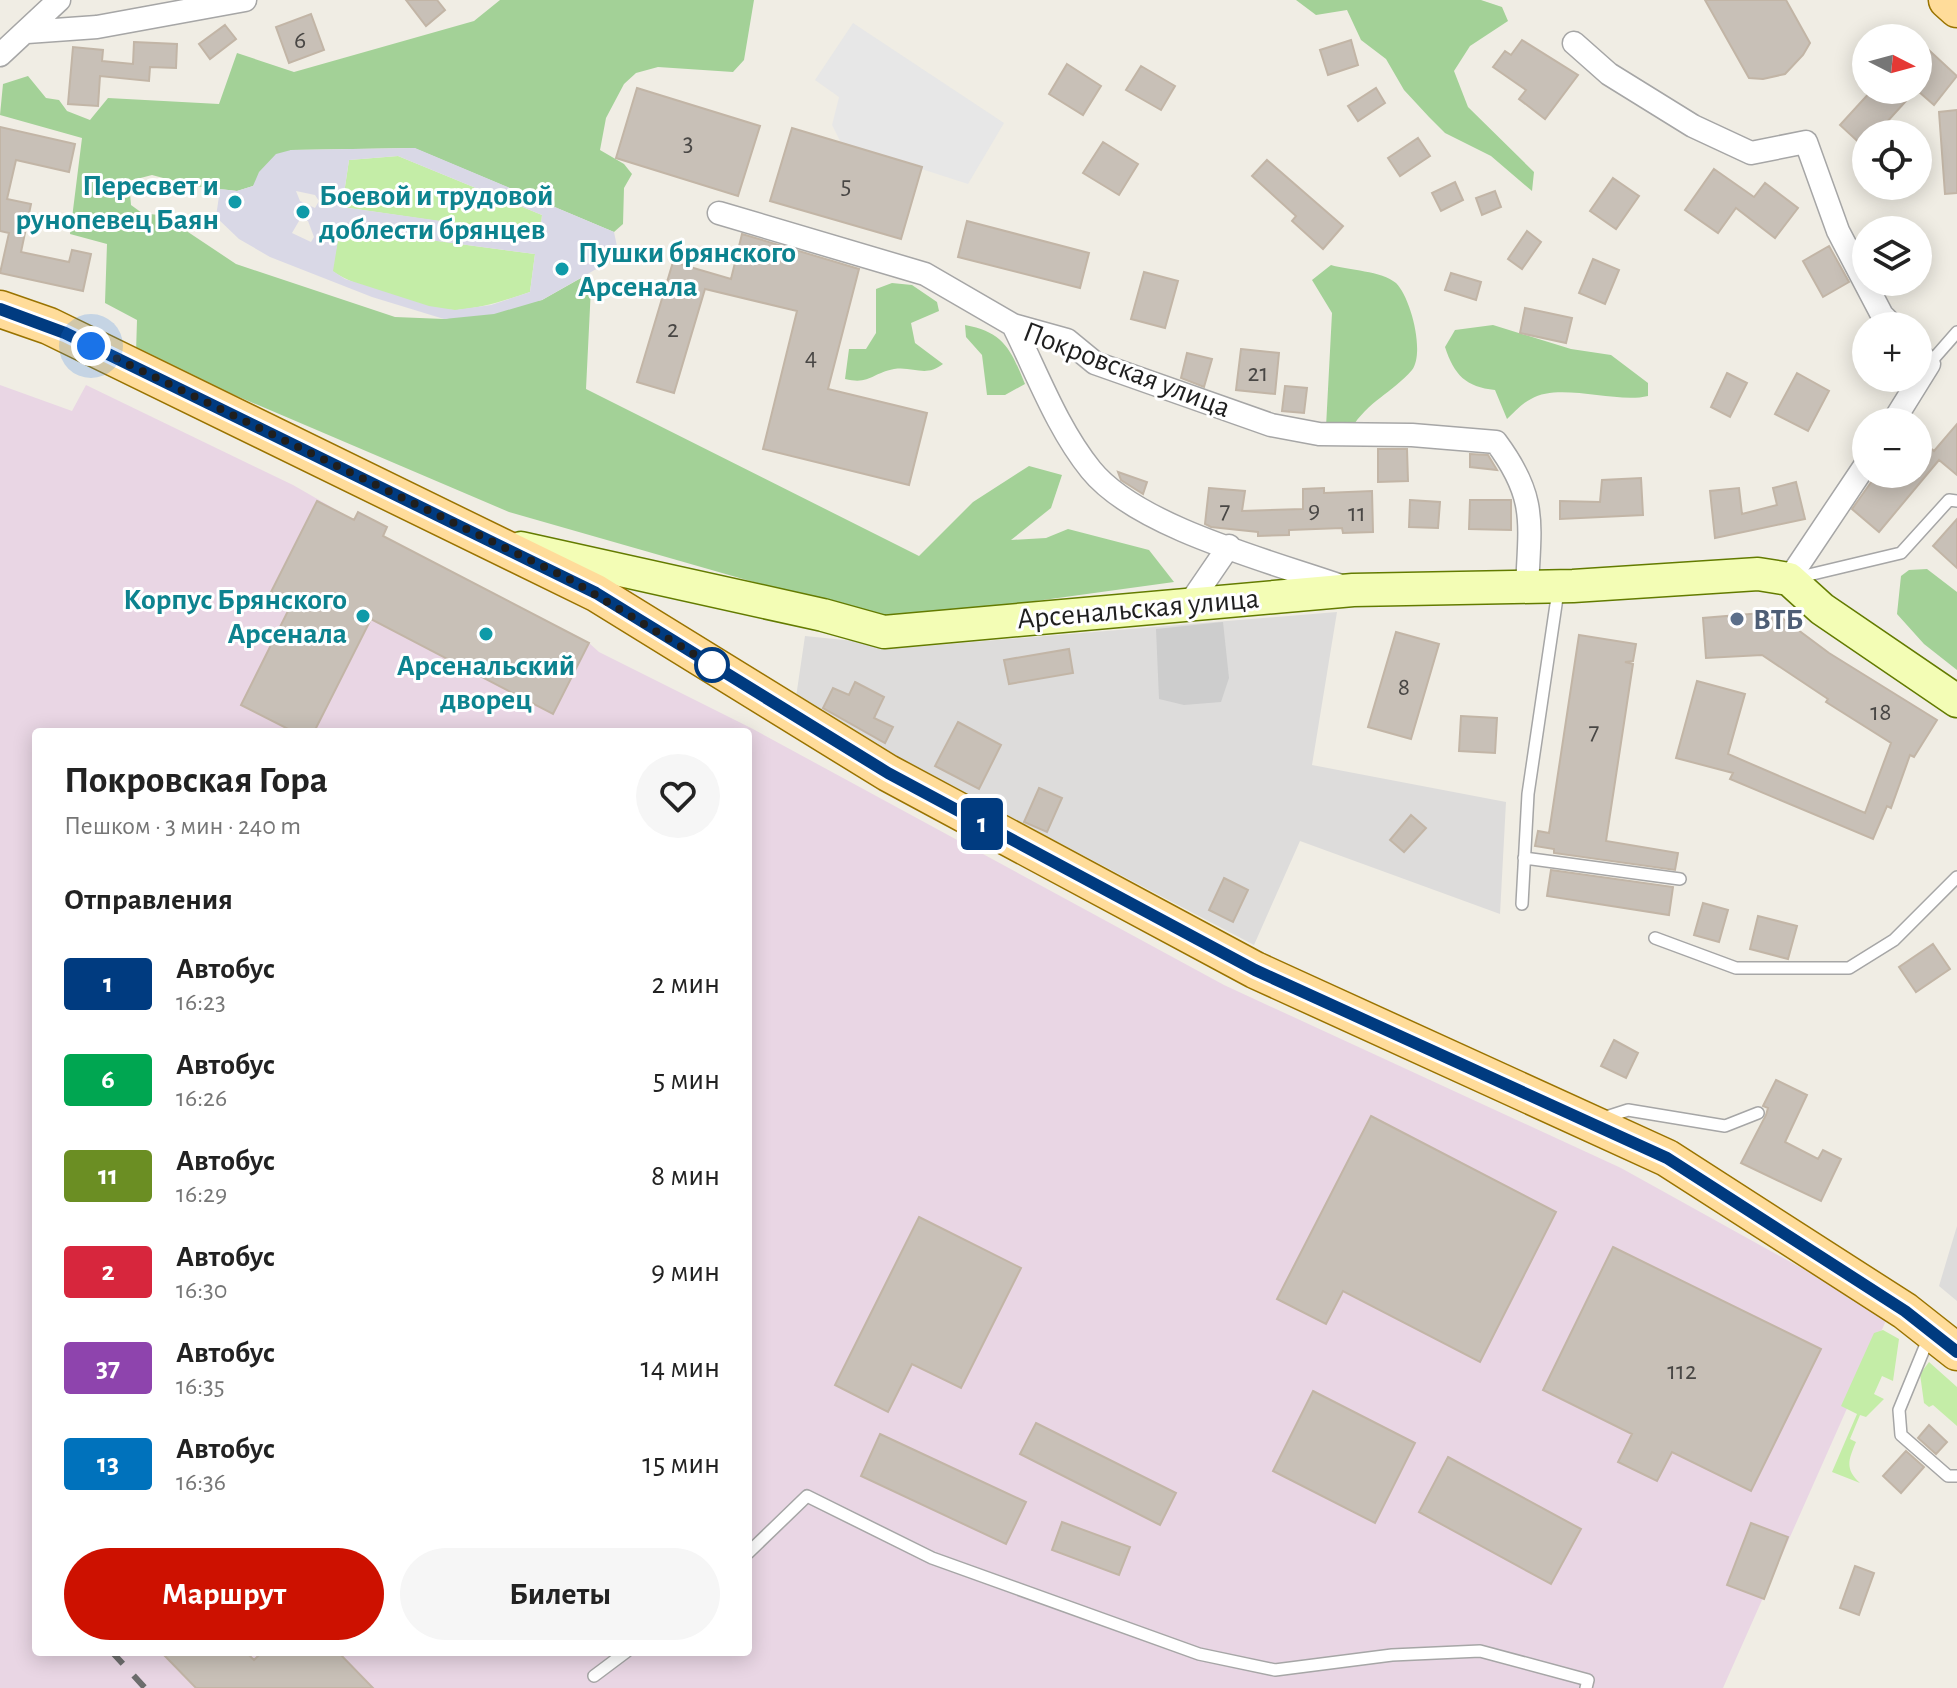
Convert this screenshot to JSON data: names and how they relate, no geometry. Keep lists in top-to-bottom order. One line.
{"streets":{"street":["Покровская улица","Арсенальская улица"]},"crossings":[["Покровская улица","Арсенальская улица"]],"places":["Пересвет и рунопевец Баян","Боевой и трудовой доблести брянцев","Пушки брянского Арсенала","Корпус Брянского Арсенала","ВТБ","Арсенальский дворец"],"lines":["bus line 1"],"house_numbers":["6","3","5","2","4","21","7","9","11","8","18","7","112"],"north":"right","page":{"on_map":"1","map_buttons":["+","−"],"heading":[["Покровская Гора","Пешком · 3 мин · 240 m"],"Отправления"],"list":[{"mark":"1","name":"Автобус","note":"16:23","value":"2 мин"},{"mark":"6","name":"Автобус","note":"16:26","value":"5 мин"},{"mark":"11","name":"Автобус","note":"16:29","value":"8 мин"},{"mark":"2","name":"Автобус","note":"16:30","value":"9 мин"},{"mark":"37","name":"Автобус","note":"16:35","value":"14 мин"},{"mark":"13","name":"Автобус","note":"16:36","value":"15 мин"}],"buttons":["Маршрут","Билеты"]}}
